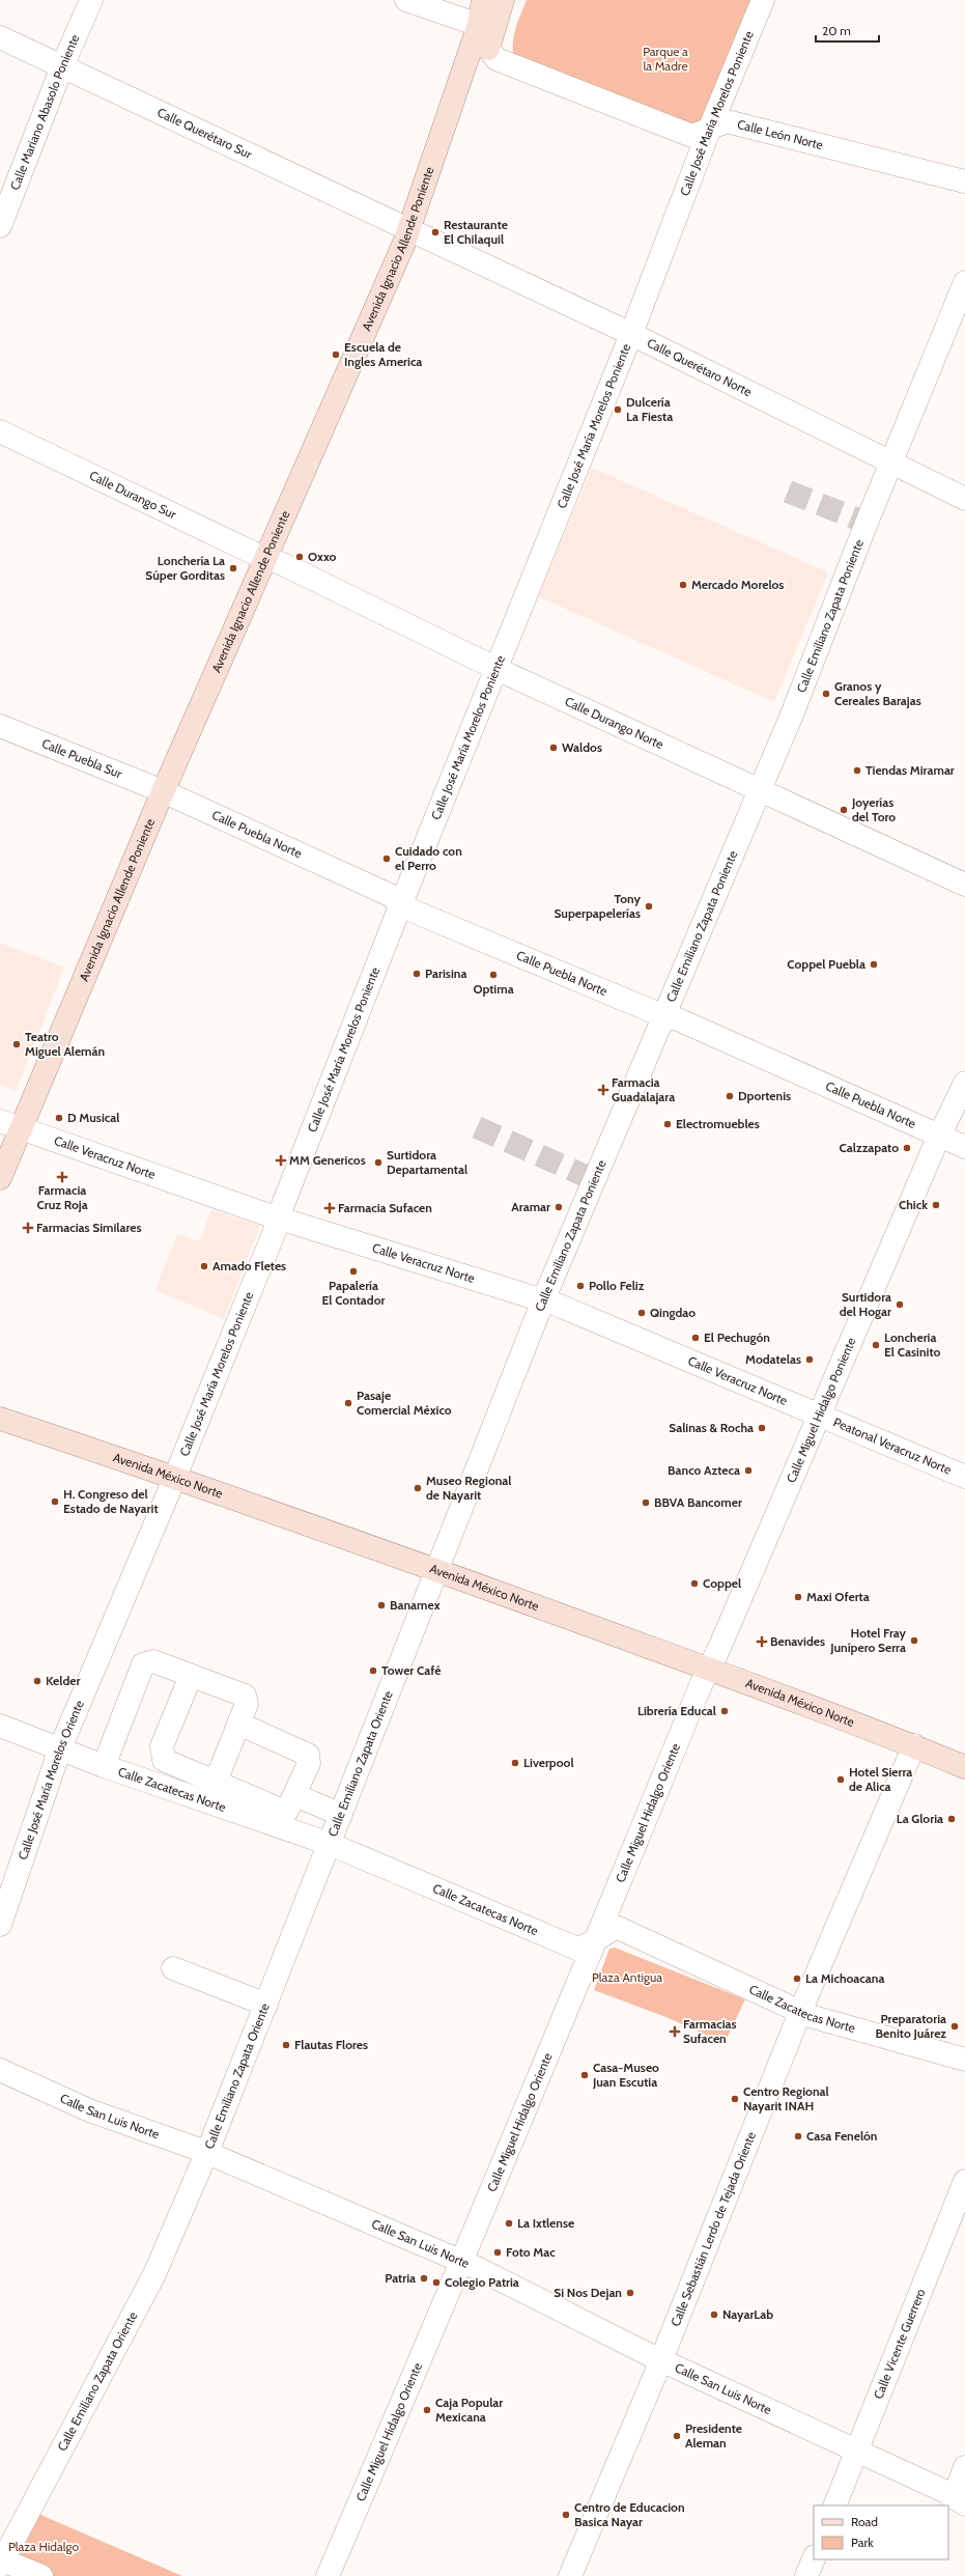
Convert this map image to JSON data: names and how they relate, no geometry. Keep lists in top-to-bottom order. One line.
{"streets":{"main road":["Avenida Ignacio Allende Poniente","Avenida México Norte"],"street":["Calle Mariano Abasolo Poniente","Calle José María Morelos Poniente","Calle Querétaro Sur","Calle León Norte","Calle Querétaro Norte","Calle Durango Sur","Calle Emiliano Zapata Poniente","Calle Durango Norte","Calle Puebla Sur","Calle Puebla Norte","Calle Veracruz Norte","Calle Miguel Hidalgo Poniente","Peatonal Veracruz Norte","Calle Emiliano Zapata Oriente","Calle José María Morelos Oriente","Calle Zacatecas Norte","Calle Miguel Hidalgo Oriente","Calle San Luis Norte","Calle Sebastián Lerdo de Tejada Oriente","Calle Vicente Guerrero"]},"crossings":[["Calle Mariano Abasolo Poniente","Calle Querétaro Sur"],["Calle José María Morelos Poniente","Calle León Norte"],["Calle José María Morelos Poniente","Calle Querétaro Norte"],["Calle José María Morelos Poniente","Calle Durango Norte"],["Calle José María Morelos Poniente","Calle Puebla Norte"],["Calle José María Morelos Poniente","Calle Veracruz Norte"],["Calle José María Morelos Poniente","Avenida México Norte"],["Calle José María Morelos Poniente","Calle José María Morelos Oriente"],["Calle Querétaro Sur","Avenida Ignacio Allende Poniente"],["Calle Querétaro Sur","Calle Querétaro Norte"],["Avenida Ignacio Allende Poniente","Calle Querétaro Norte"],["Avenida Ignacio Allende Poniente","Calle Durango Sur"],["Avenida Ignacio Allende Poniente","Calle Durango Norte"],["Avenida Ignacio Allende Poniente","Calle Puebla Sur"],["Avenida Ignacio Allende Poniente","Calle Puebla Norte"],["Avenida Ignacio Allende Poniente","Calle Veracruz Norte"],["Calle Querétaro Norte","Calle Emiliano Zapata Poniente"],["Calle Durango Sur","Calle Durango Norte"],["Calle Emiliano Zapata Poniente","Calle Durango Norte"],["Calle Emiliano Zapata Poniente","Calle Puebla Norte"],["Calle Emiliano Zapata Poniente","Calle Veracruz Norte"],["Calle Emiliano Zapata Poniente","Avenida México Norte"],["Calle Emiliano Zapata Poniente","Calle Emiliano Zapata Oriente"],["Calle Puebla Sur","Calle Puebla Norte"],["Calle Puebla Norte","Calle Miguel Hidalgo Poniente"],["Calle Veracruz Norte","Calle Miguel Hidalgo Poniente"],["Calle Veracruz Norte","Peatonal Veracruz Norte"],["Calle Miguel Hidalgo Poniente","Peatonal Veracruz Norte"],["Calle Miguel Hidalgo Poniente","Avenida México Norte"],["Calle Miguel Hidalgo Poniente","Calle Miguel Hidalgo Oriente"],["Avenida México Norte","Calle Emiliano Zapata Oriente"],["Avenida México Norte","Calle José María Morelos Oriente"],["Avenida México Norte","Calle Miguel Hidalgo Oriente"],["Avenida México Norte","Calle Sebastián Lerdo de Tejada Oriente"],["Calle Emiliano Zapata Oriente","Calle Zacatecas Norte"],["Calle Emiliano Zapata Oriente","Calle San Luis Norte"],["Calle José María Morelos Oriente","Calle Zacatecas Norte"],["Calle Zacatecas Norte","Calle Miguel Hidalgo Oriente"],["Calle Zacatecas Norte","Calle Sebastián Lerdo de Tejada Oriente"],["Calle Miguel Hidalgo Oriente","Calle San Luis Norte"],["Calle San Luis Norte","Calle Sebastián Lerdo de Tejada Oriente"],["Calle San Luis Norte","Calle Vicente Guerrero"]],"parks":["Parque a la Madre","Plaza Antigua","Plaza Hidalgo"],"places":{"other":["Restaurante El Chilaquil","Escuela de Ingles America","Dulcería La Fiesta","Oxxo","Lonchería La Súper Gorditas","Mercado Morelos","Granos y Cereales Barajas","Waldos","Tiendas Miramar","Joyerías del Toro","Cuidado con el Perro","Tony Superpapelerías","Coppel Puebla","Parisina","Optima","Teatro Miguel Alemán","Dportenis","D Musical","Electromuebles","Calzzapato","Surtidora Departamental","Chick","Aramar","Amado Fletes","Papalería El Contador","Pollo Feliz","Surtidora del Hogar","Qingdao","El Pechugón","Loncheria El Casinito","Modatelas","Pasaje Comercial México","Salinas & Rocha","Banco Azteca","Museo Regional de Nayarit","H. Congreso del Estado de Nayarit","BBVA Bancomer","Coppel","Maxi Oferta","Banamex","Hotel Fray Junípero Serra","Tower Café","Kelder","Librería Educal","Liverpool","Hotel Sierra de Alica","La Gloria","La Michoacana","Preparatoria Benito Juárez","Flautas Flores","Casa-Museo Juan Escutia","Centro Regional Nayarit INAH","Casa Fenelón","La Ixtlense","Foto Mac","Patria","Colegio Patria","Si Nos Dejan","NayarLab","Caja Popular Mexicana","Presidente Aleman","Centro de Educacion Basica Nayar"],"health":["Farmacia Guadalajara","MM Genericos","Farmacia Cruz Roja","Farmacia Sufacen","Farmacias Similares","Benavides","Farmacias Sufacen"]},"legend":["Road","Park"],"scale_bar":"20 m"}
